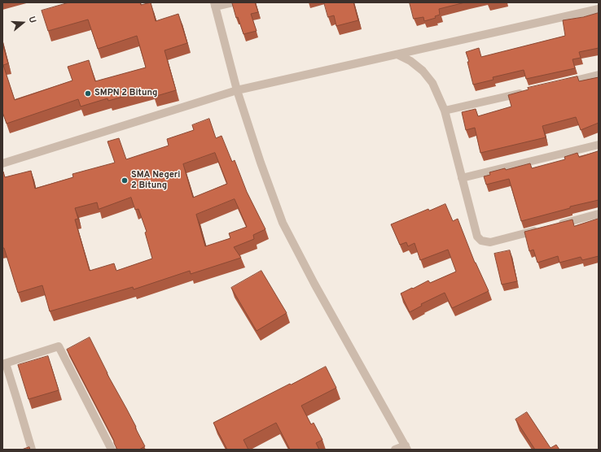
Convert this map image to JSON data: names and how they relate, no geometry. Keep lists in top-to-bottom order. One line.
{"places":["SMPN 2 Bitung","SMA Negeri 2 Bitung"],"north":"right"}
